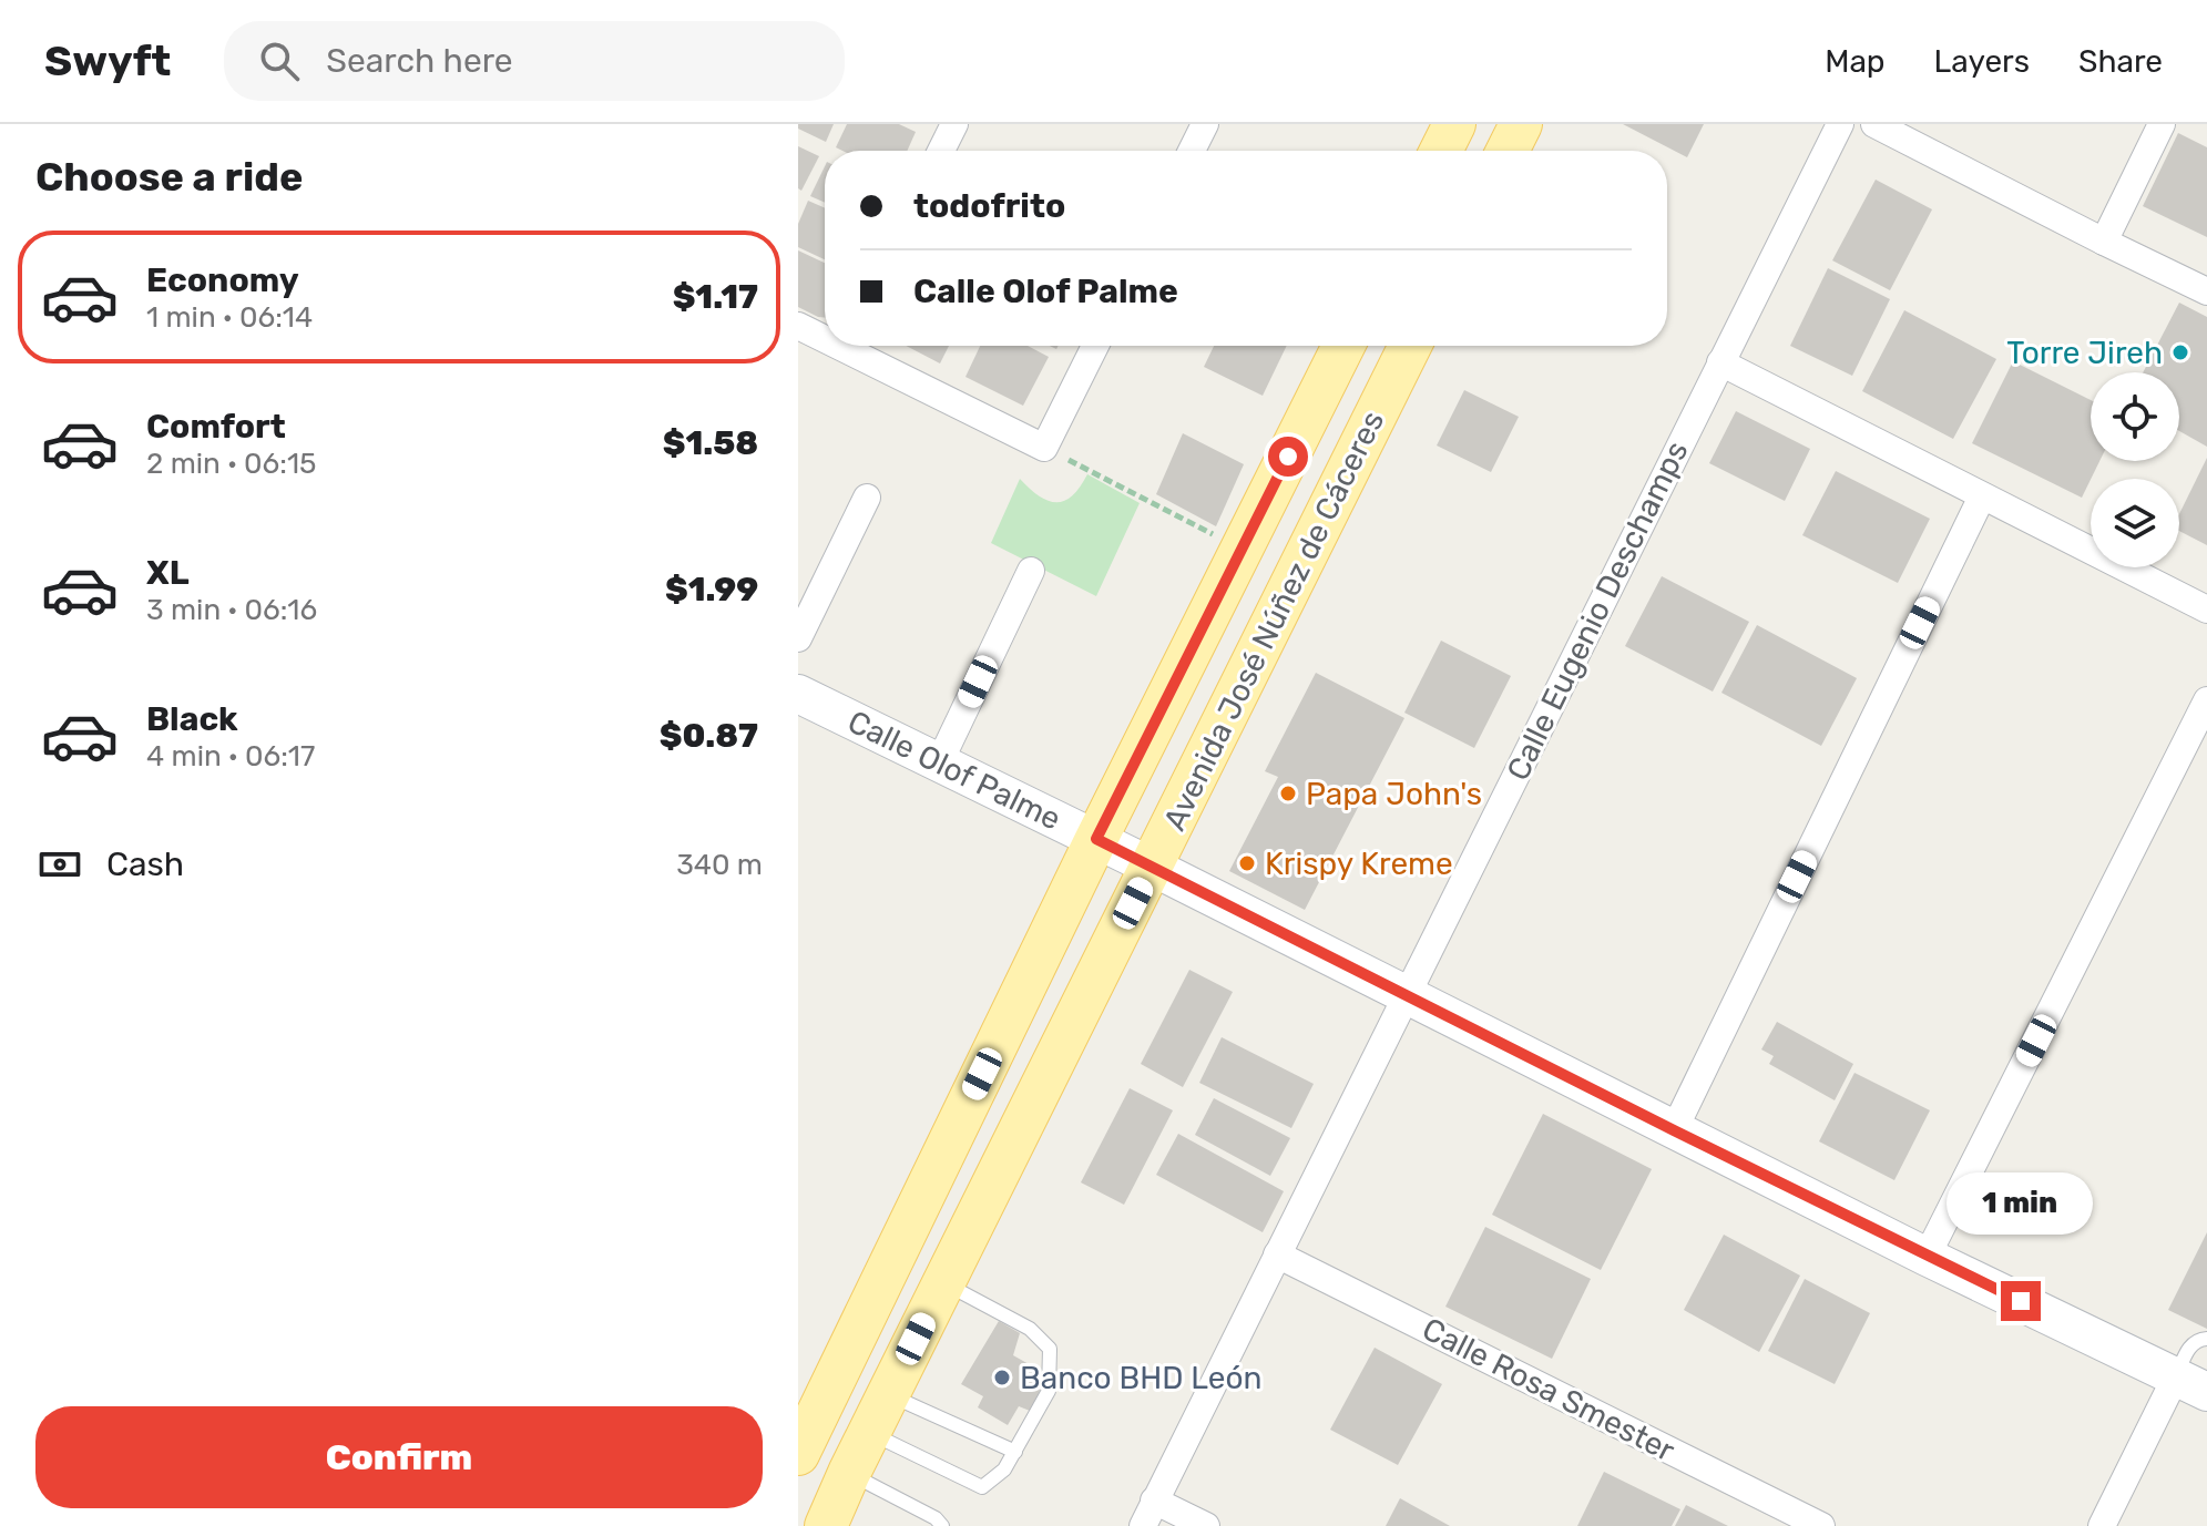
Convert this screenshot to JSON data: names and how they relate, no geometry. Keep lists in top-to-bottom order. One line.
{"streets":{"main road":["Avenida José Núñez de Cáceres"],"street":["Calle Eugenio Deschamps","Calle Olof Palme","Calle Rosa Smester"]},"crossings":[["Calle Eugenio Deschamps","Calle Olof Palme"],["Calle Eugenio Deschamps","Calle Rosa Smester"],["Avenida José Núñez de Cáceres","Calle Olof Palme"]],"places":["Torre Jireh","Papa John's","Krispy Kreme","Banco BHD León"],"page":{"header":"Swyft","search":"Search here","nav":["Map","Layers","Share"],"heading":"Choose a ride","banner":["todofrito","Calle Olof Palme"],"list":[{"name":"Economy","note":"1 min · 06:14","value":"$1.17"},{"name":"Comfort","note":"2 min · 06:15","value":"$1.58"},{"name":"XL","note":"3 min · 06:16","value":"$1.99"},{"name":"Black","note":"4 min · 06:17","value":"$0.87"}],"pay":["Cash","340 m"],"bubble":"1 min","buttons":"Confirm"}}
